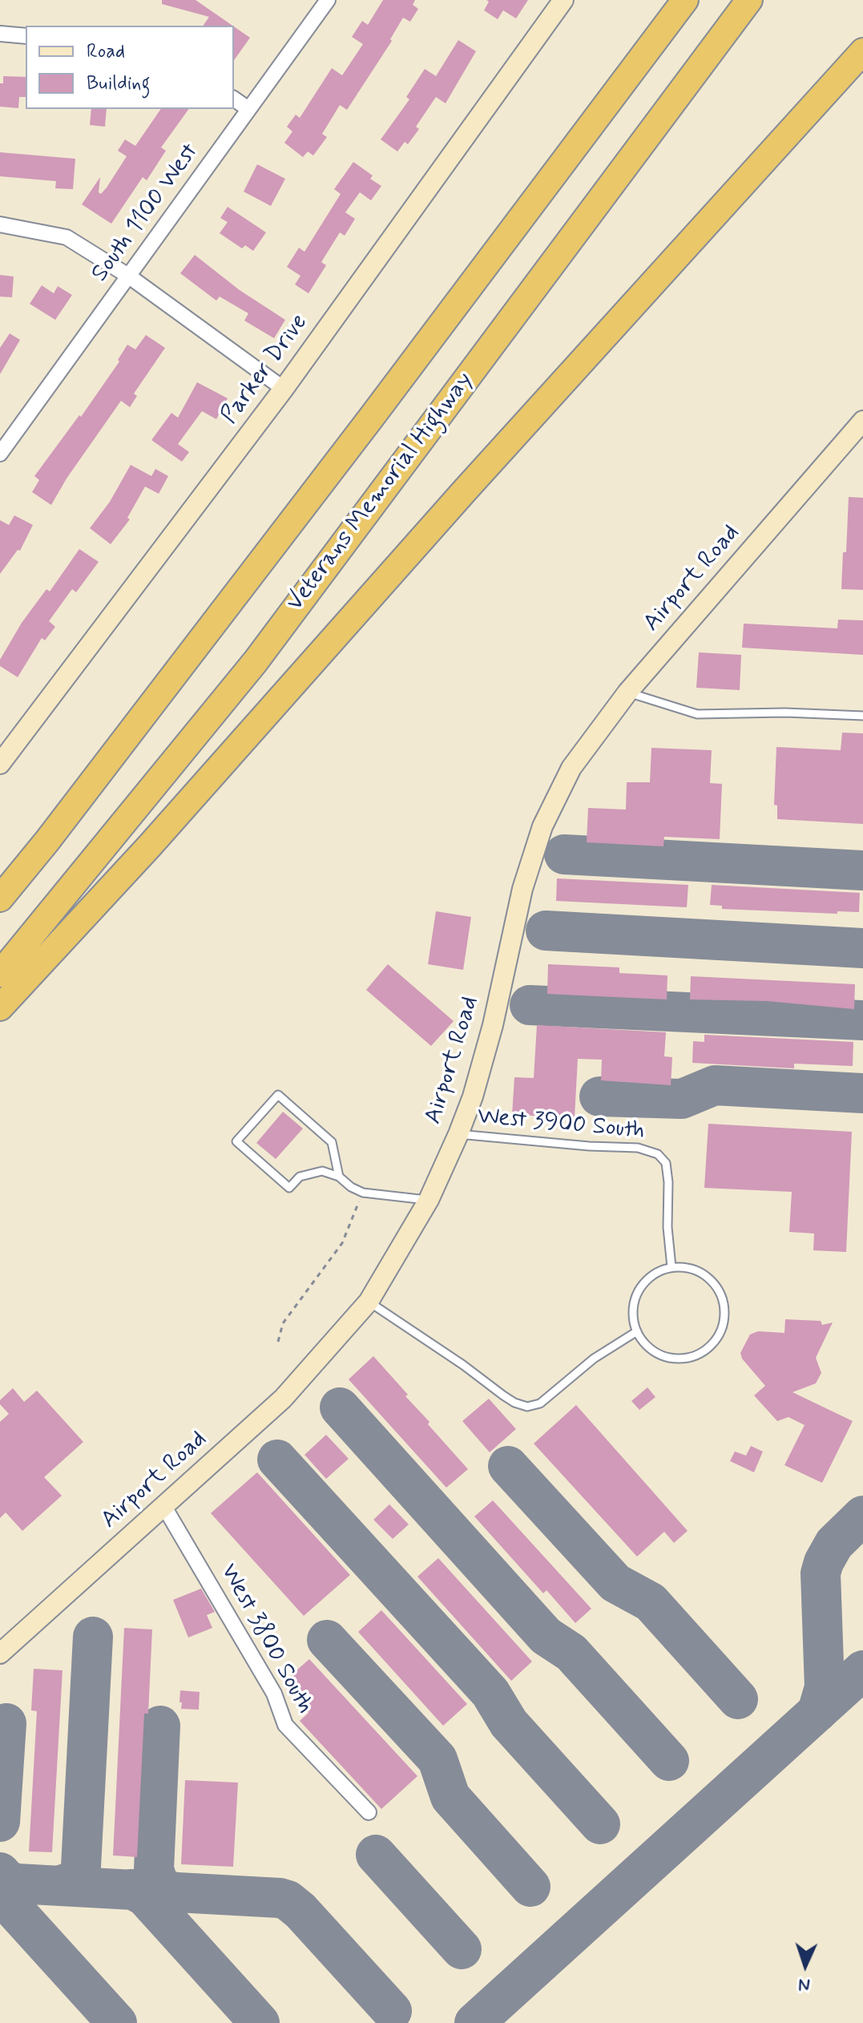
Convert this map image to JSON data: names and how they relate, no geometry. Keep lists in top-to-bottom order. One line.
{"streets":{"highway":["Veterans Memorial Highway"],"street":["South 1100 West","Parker Drive","Airport Road","West 3800 South"],"lane":["West 3900 South"]},"crossings":[["Airport Road","West 3900 South"],["Airport Road","West 3800 South"]],"legend":["Road","Building"],"north":"bottom"}
